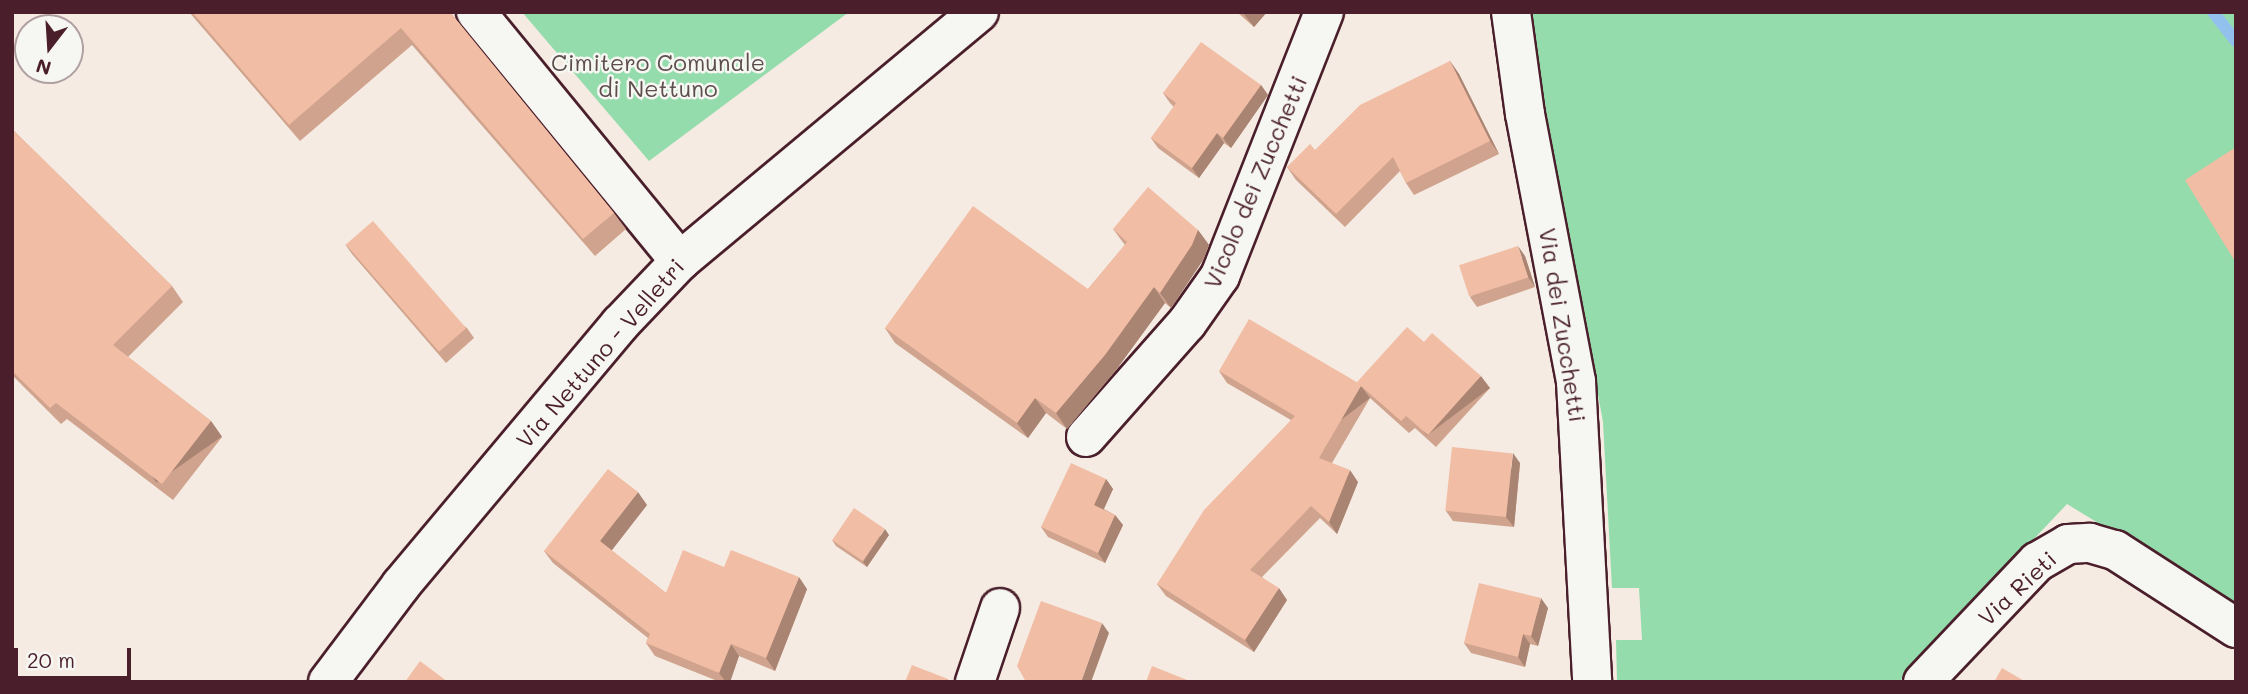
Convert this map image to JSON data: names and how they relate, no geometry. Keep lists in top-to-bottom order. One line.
{"streets":{"street":["Vicolo dei Zucchetti","Via dei Zucchetti","Via Nettuno - Velletri","Via Rieti"]},"parks":["Cimitero Comunale di Nettuno"],"scale_bar":"20 m","north":"bottom"}
